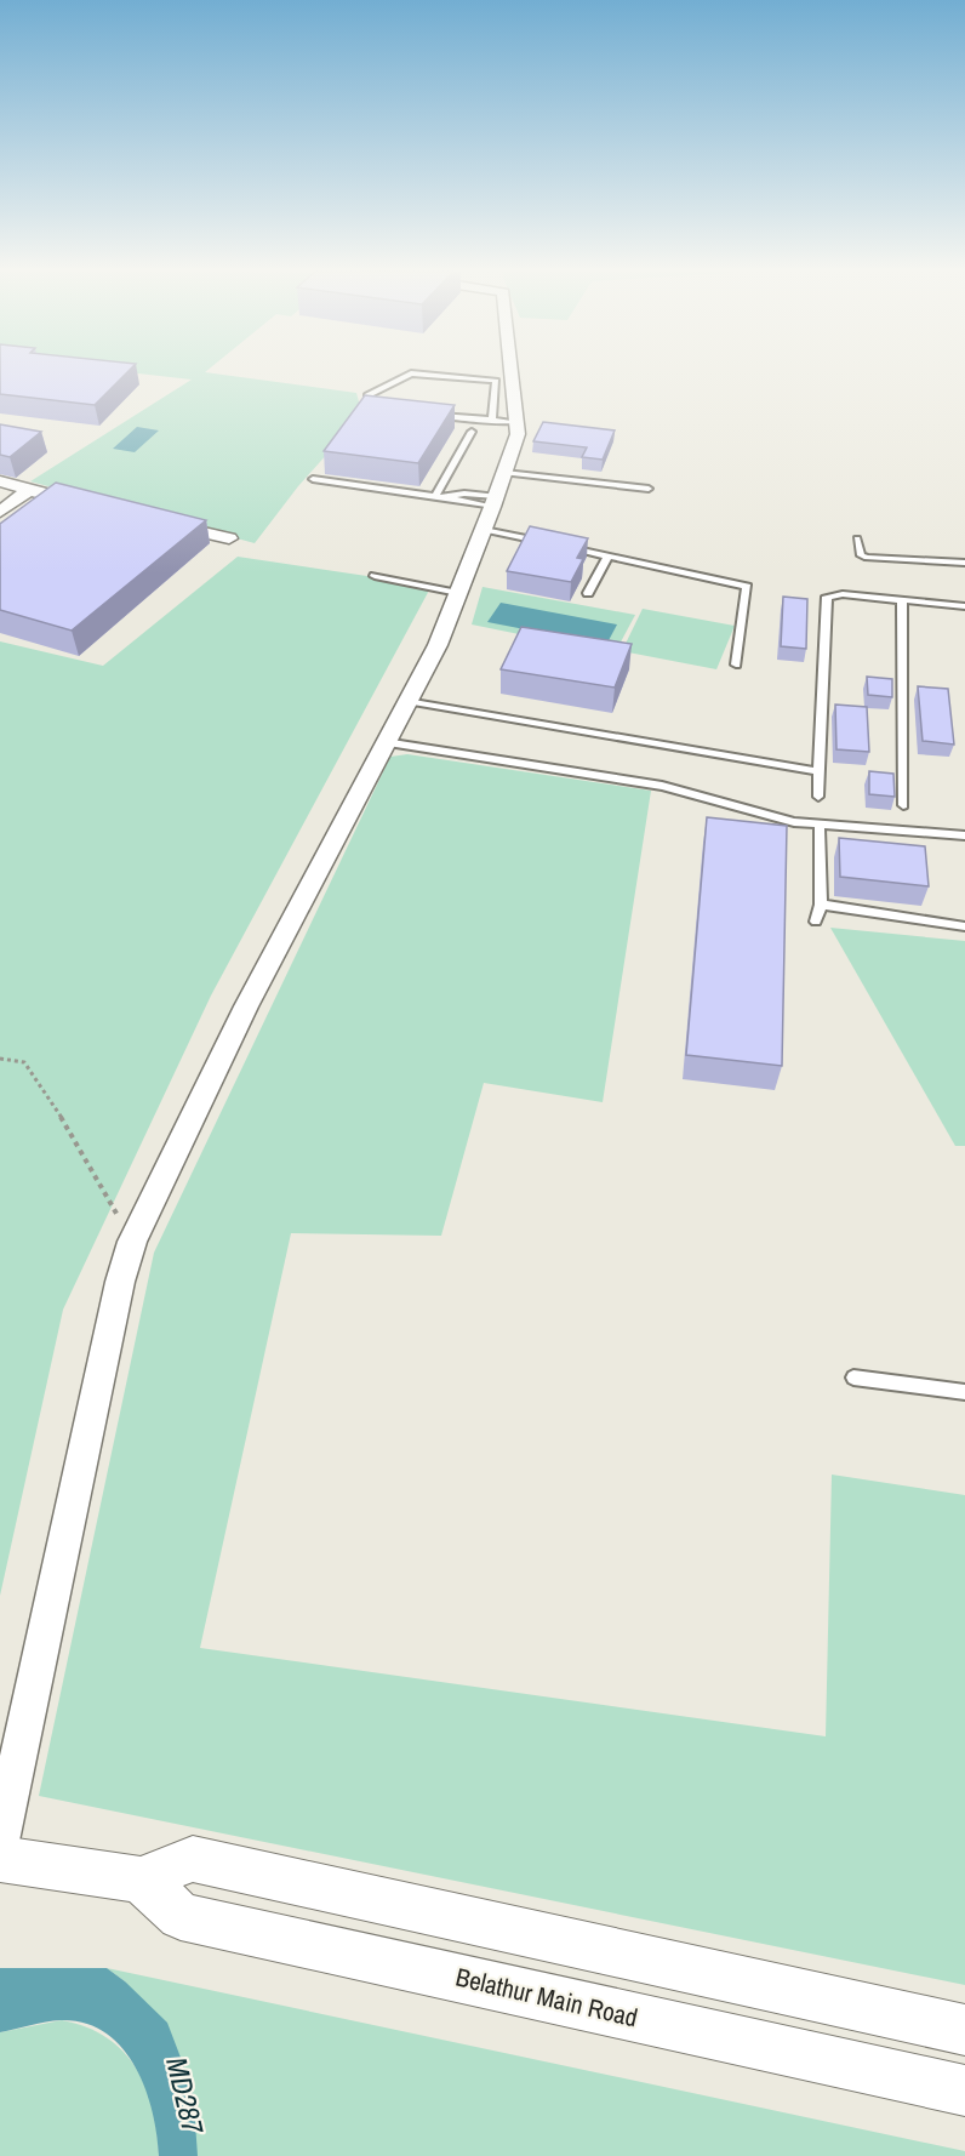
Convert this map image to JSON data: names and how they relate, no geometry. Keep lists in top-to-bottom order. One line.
{"streets":{"street":["Belathur Main Road"]},"water":["MD287"]}
